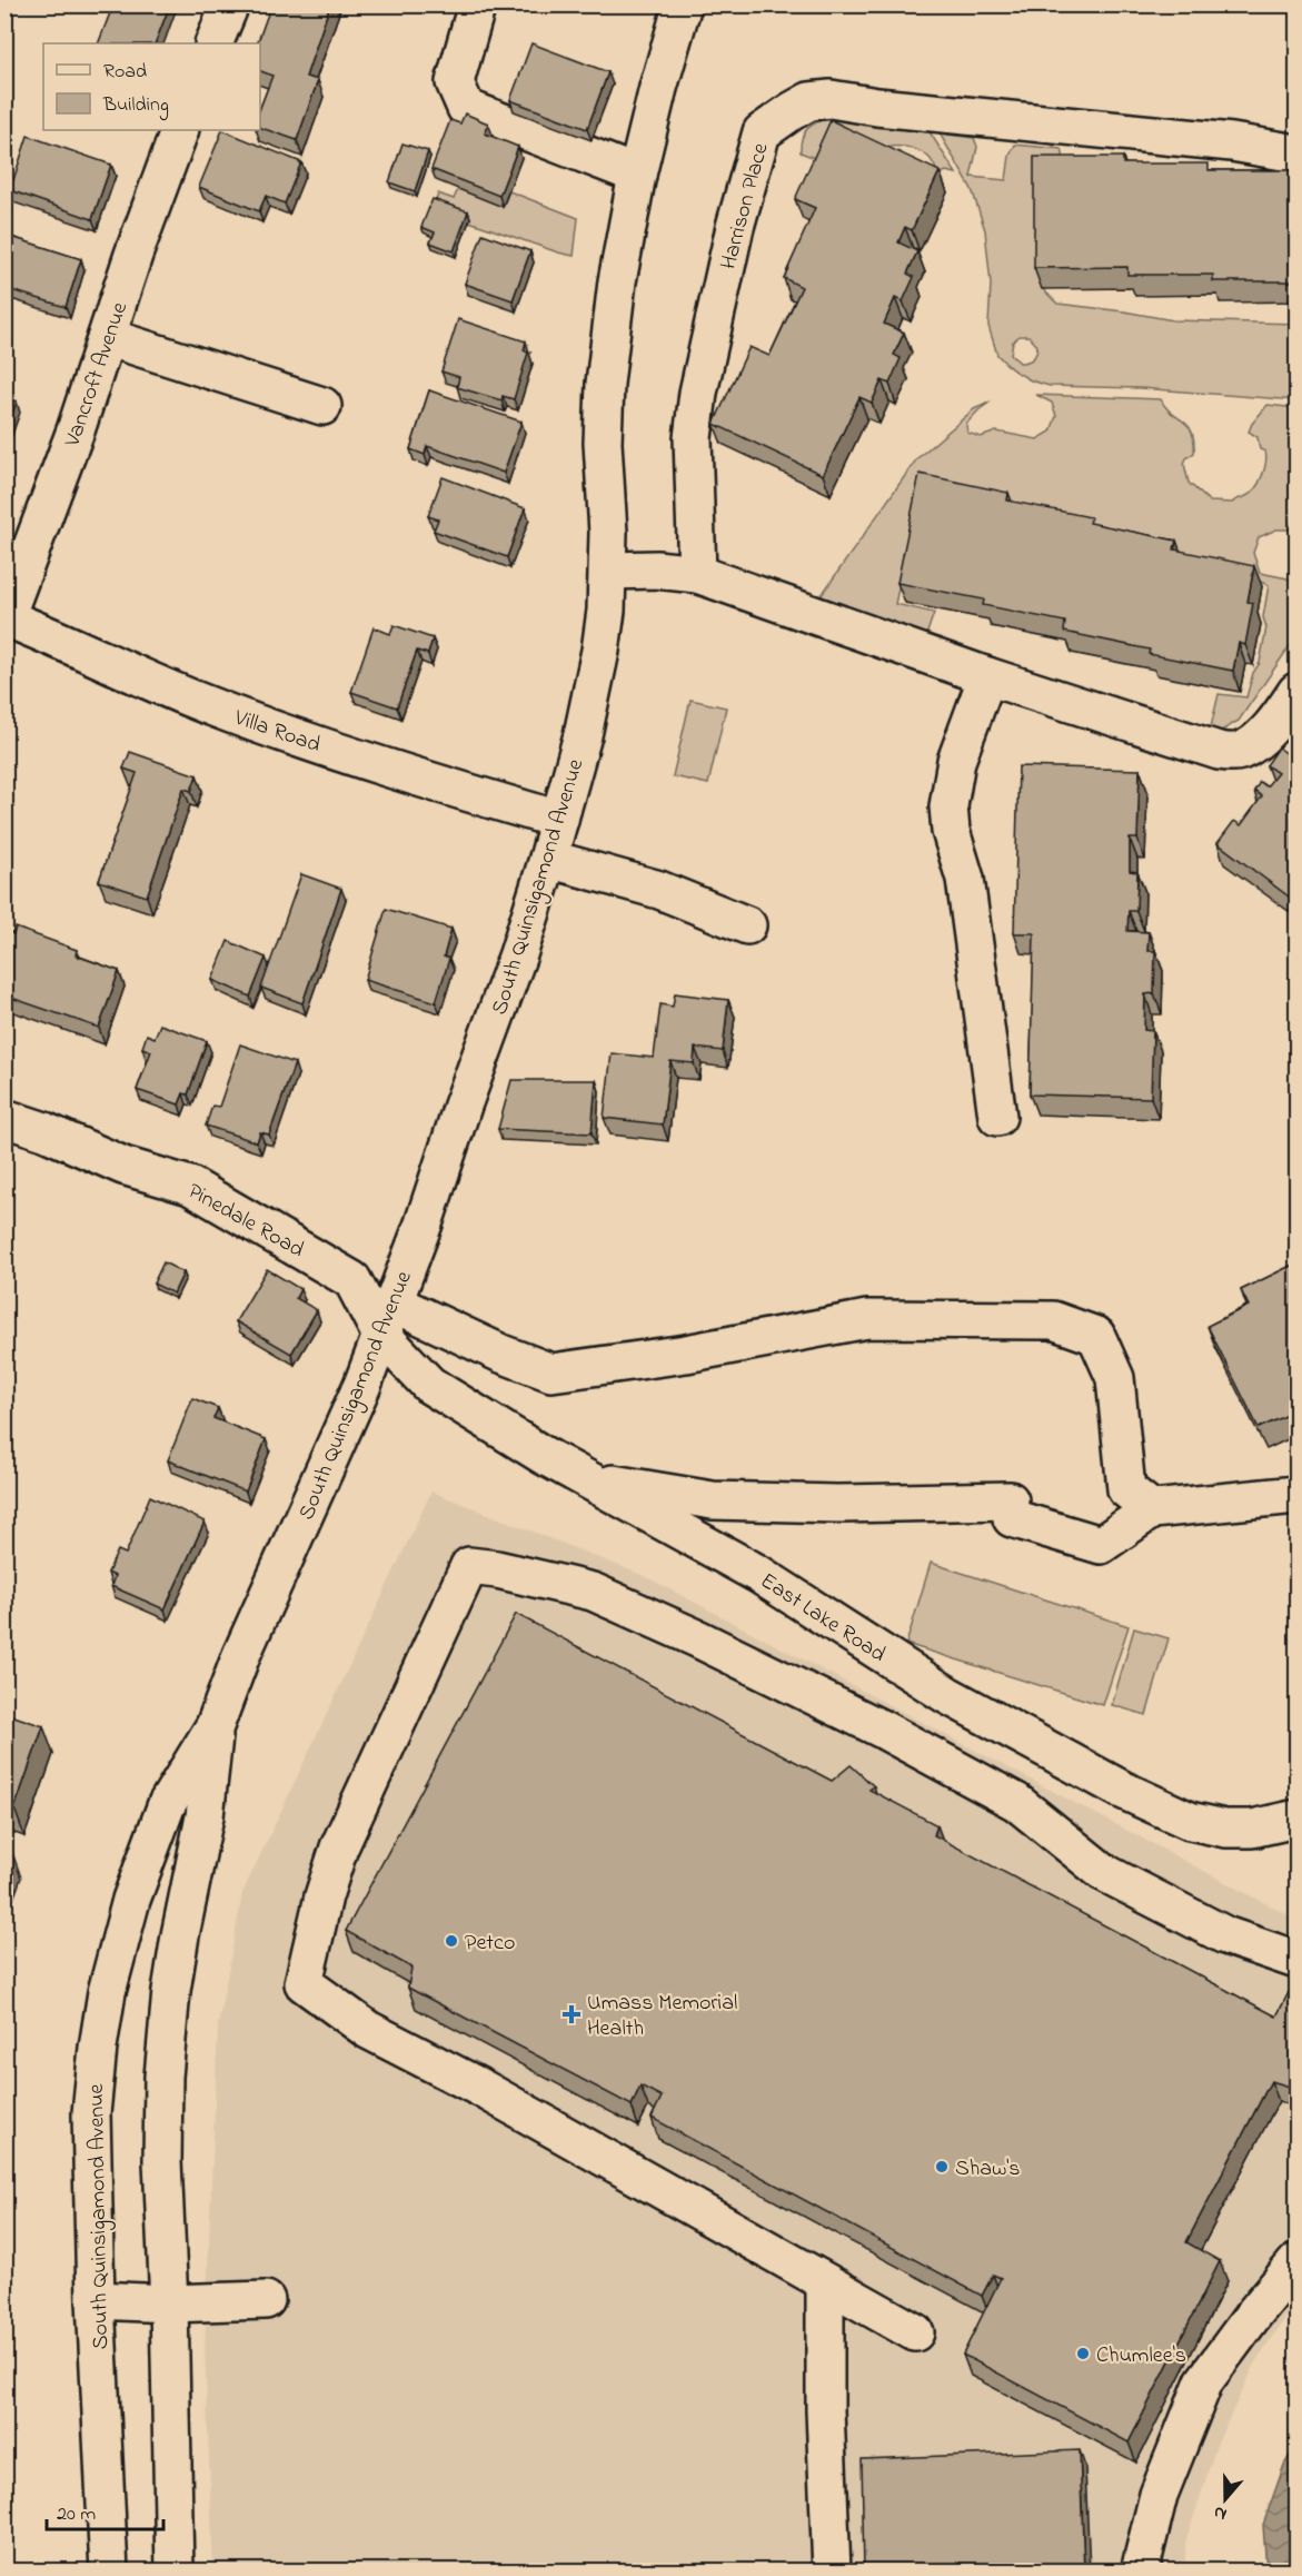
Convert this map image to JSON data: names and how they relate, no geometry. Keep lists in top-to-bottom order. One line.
{"streets":{"street":["Harrison Place","Vancroft Avenue","Villa Road","South Quinsigamond Avenue","Pinedale Road","East Lake Road"]},"crossings":[["Vancroft Avenue","Villa Road"],["Villa Road","South Quinsigamond Avenue"],["South Quinsigamond Avenue","Pinedale Road"],["South Quinsigamond Avenue","East Lake Road"],["Pinedale Road","East Lake Road"]],"places":{"other":["Petco","Shaw's","Chumlee's"],"health":["Umass Memorial Health"]},"legend":["Road","Building"],"scale_bar":"20 m","north":"bottom"}
